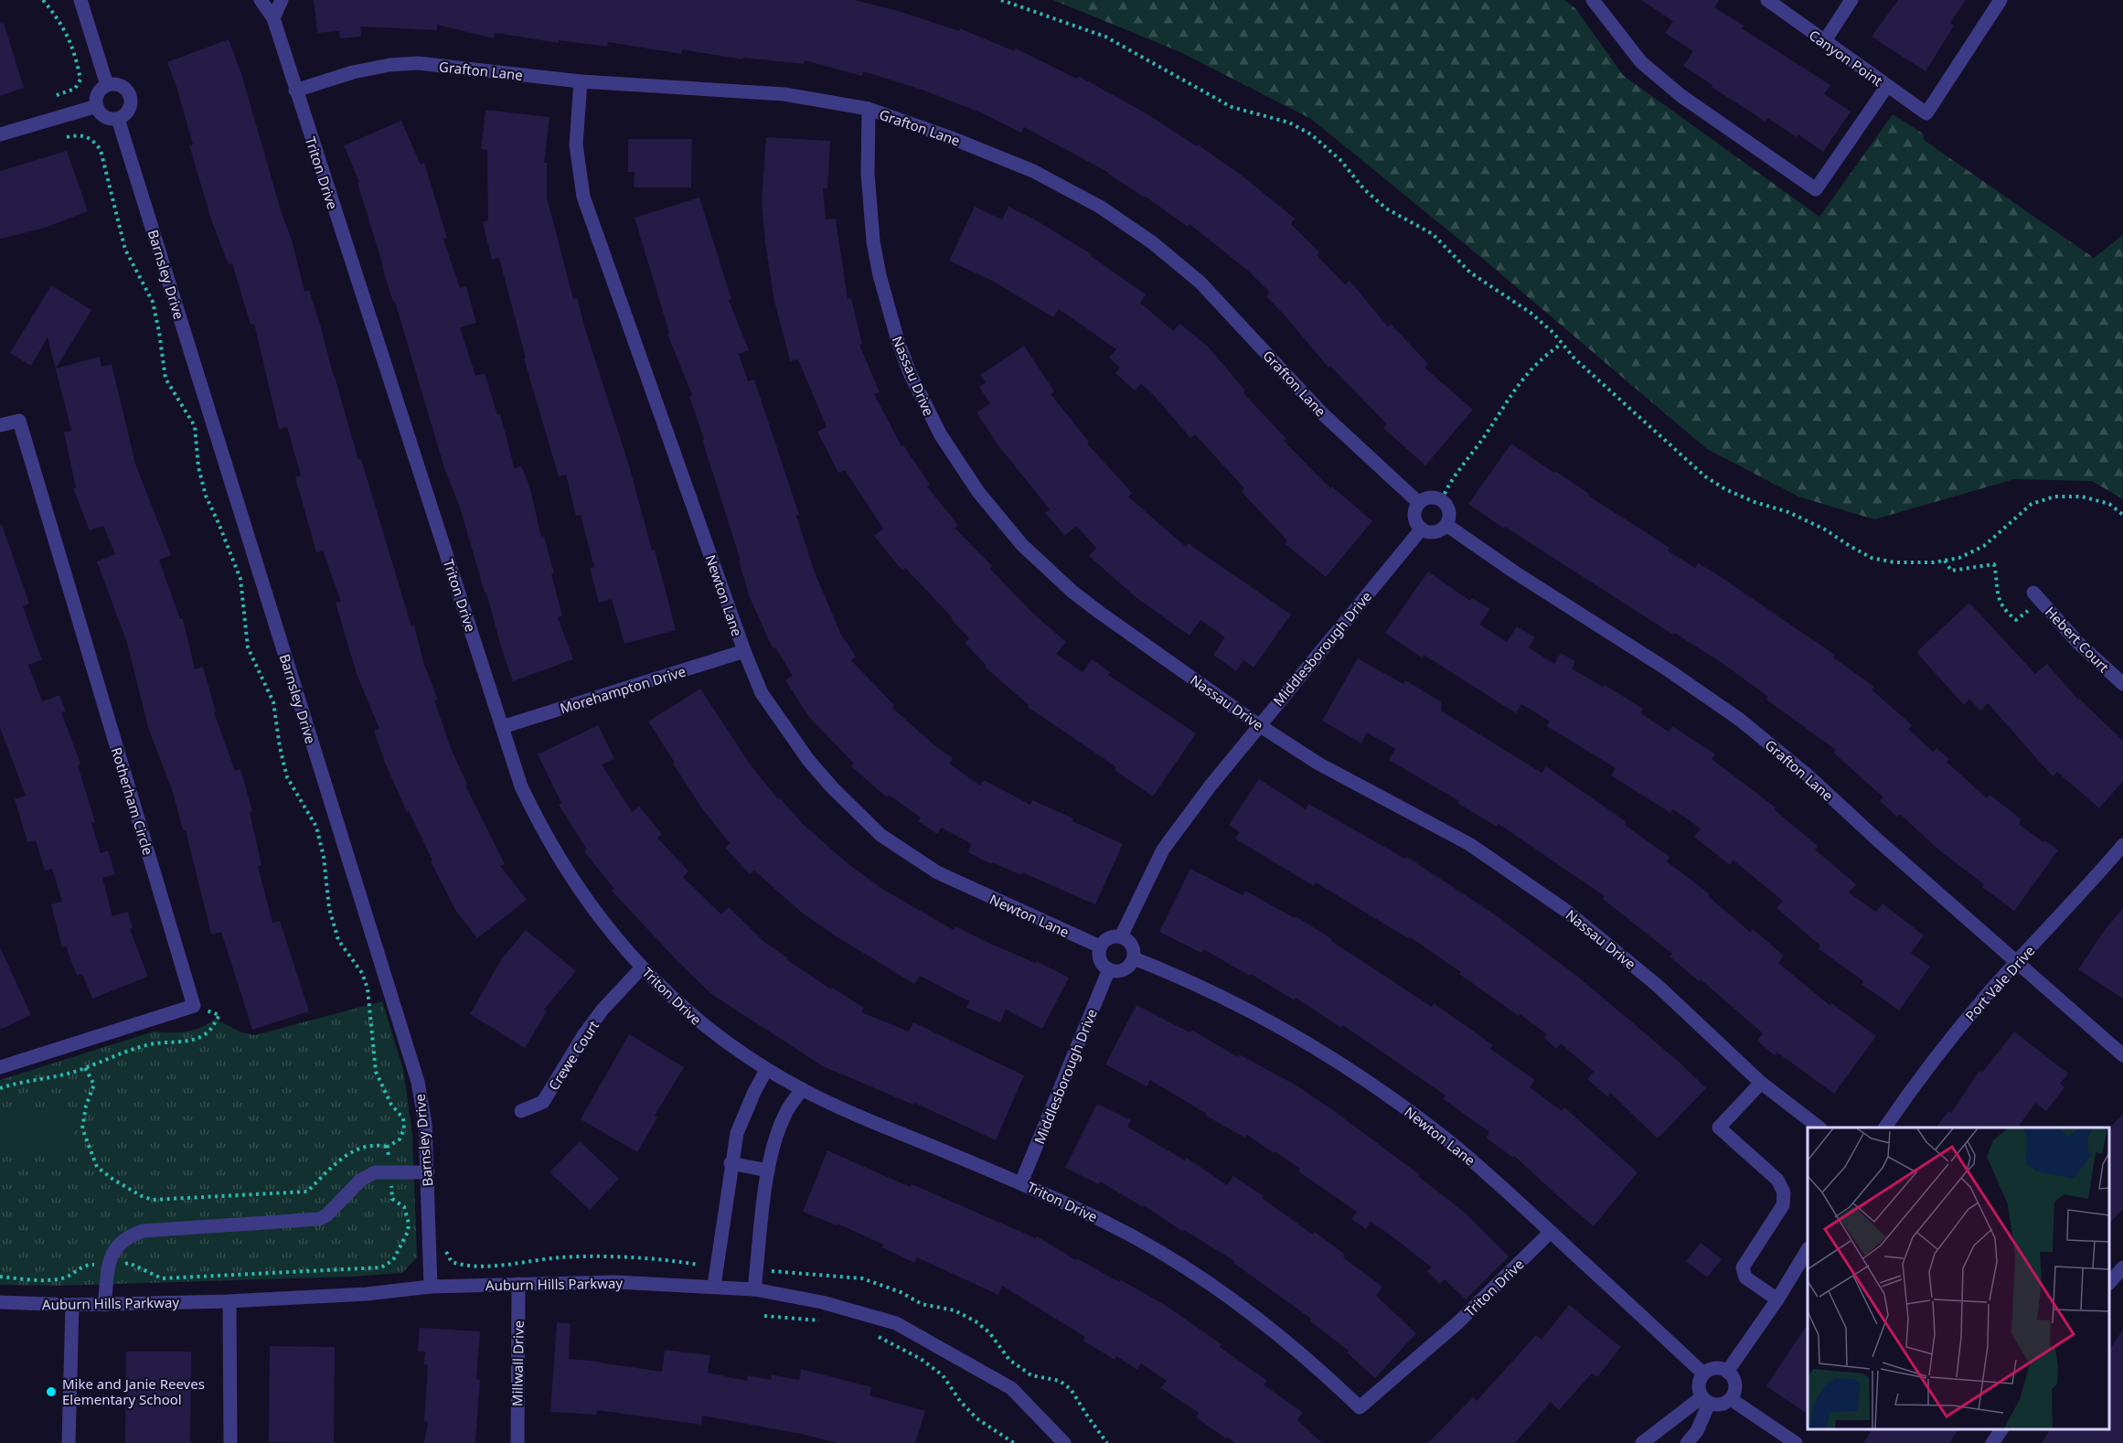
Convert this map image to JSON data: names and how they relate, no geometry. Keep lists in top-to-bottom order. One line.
{"streets":{"street":["Canyon Point","Grafton Lane","Triton Drive","Barnsley Drive","Nassau Drive","Newton Lane","Hebert Court","Middlesborough Drive","Morehampton Drive","Rotherham Circle","Port Vale Drive","Crewe Court","Auburn Hills Parkway","Millwall Drive"]},"crossings":[["Grafton Lane","Triton Drive"],["Grafton Lane","Nassau Drive"],["Grafton Lane","Newton Lane"],["Grafton Lane","Middlesborough Drive"],["Grafton Lane","Port Vale Drive"],["Triton Drive","Newton Lane"],["Triton Drive","Middlesborough Drive"],["Triton Drive","Morehampton Drive"],["Triton Drive","Crewe Court"],["Barnsley Drive","Auburn Hills Parkway"],["Nassau Drive","Middlesborough Drive"],["Newton Lane","Middlesborough Drive"],["Newton Lane","Morehampton Drive"],["Auburn Hills Parkway","Millwall Drive"]],"places":["Mike and Janie Reeves Elementary School"]}
